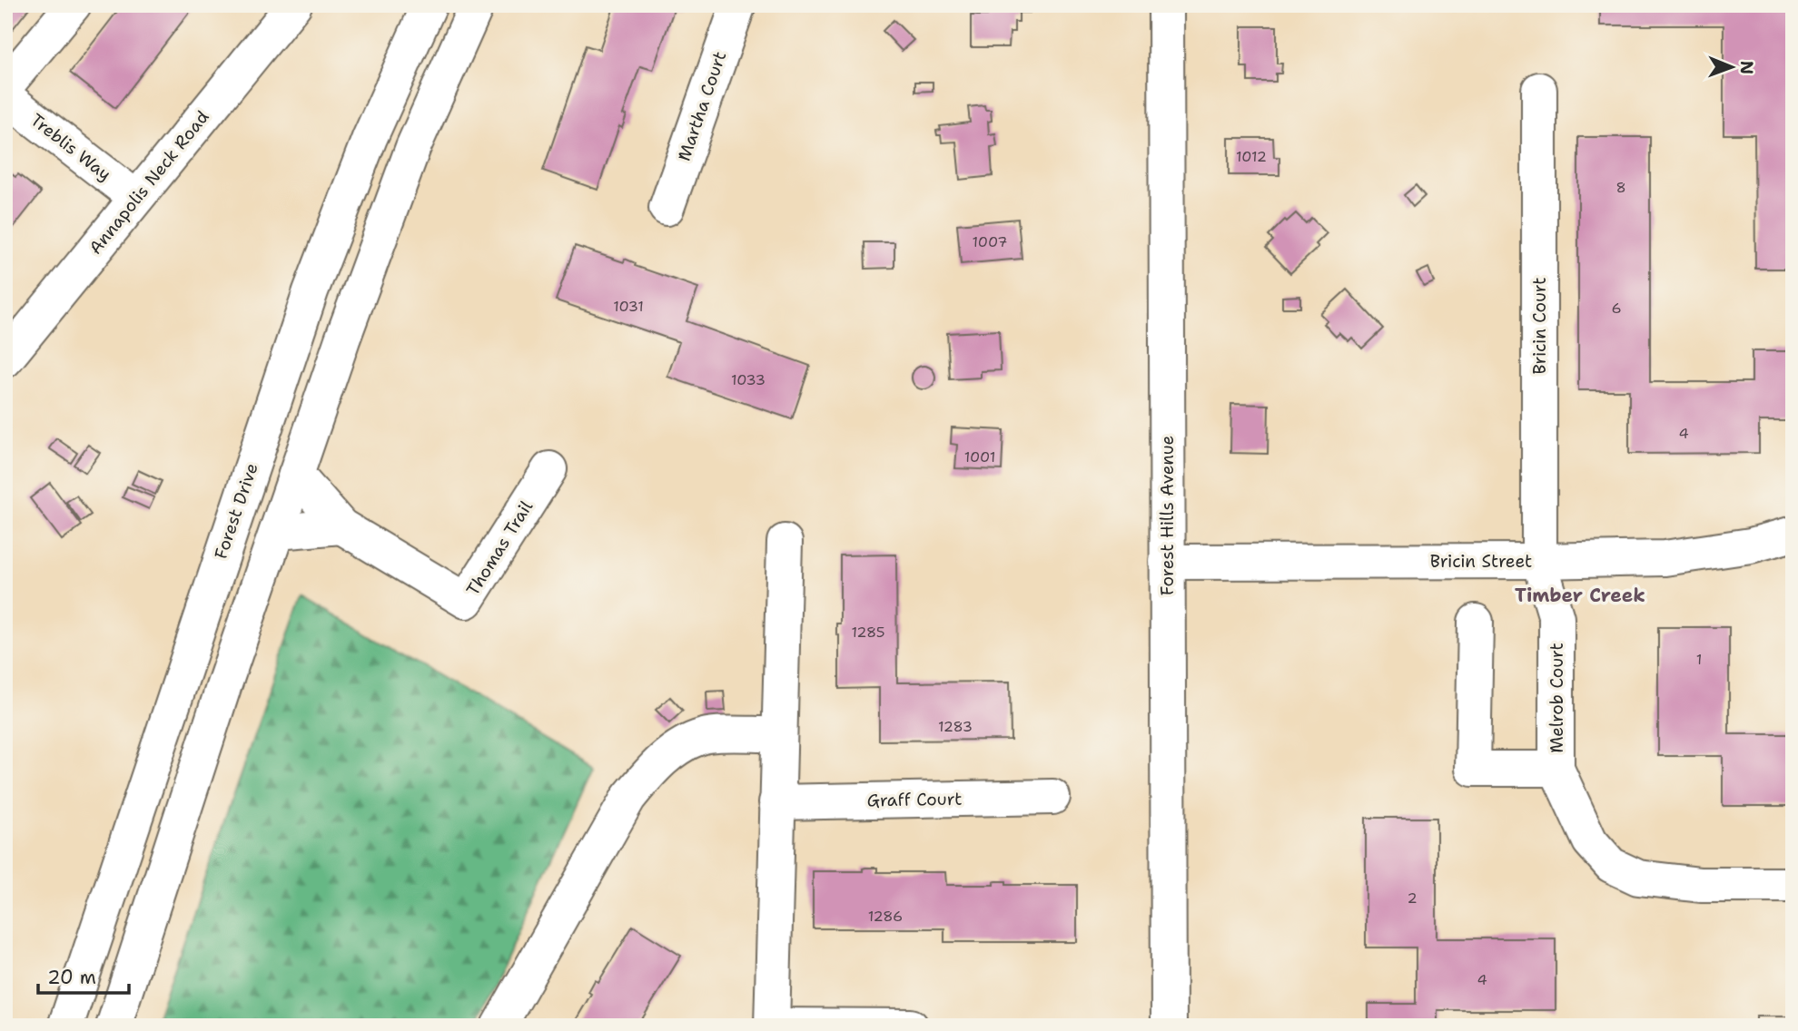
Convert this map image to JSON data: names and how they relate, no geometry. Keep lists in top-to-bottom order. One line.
{"streets":{"street":["Martha Court","Treblis Way","Annapolis Neck Road","Bricin Court","Forest Drive","Forest Hills Avenue","Thomas Trail","Bricin Street","Melrob Court","Graff Court"]},"crossings":[["Treblis Way","Annapolis Neck Road"],["Bricin Court","Bricin Street"],["Bricin Court","Melrob Court"],["Forest Hills Avenue","Bricin Street"],["Bricin Street","Melrob Court"]],"districts":["Timber Creek"],"house_numbers":["1012","8","1007","1031","6","1033","4","1001","1285","1","1283","2","1286","4"],"scale_bar":"20 m","north":"right"}
